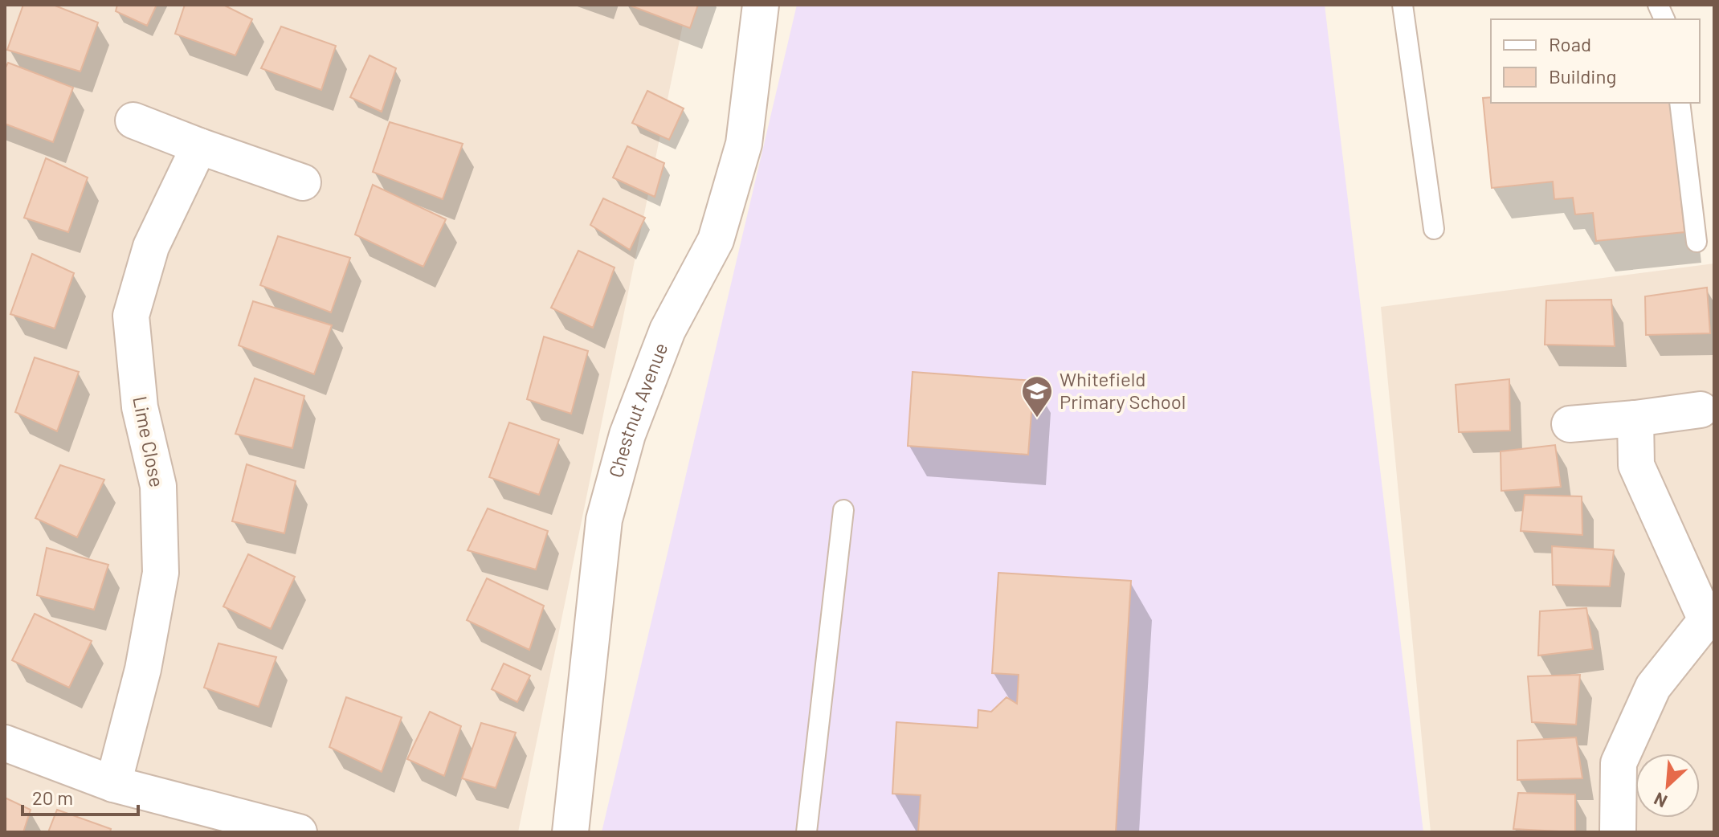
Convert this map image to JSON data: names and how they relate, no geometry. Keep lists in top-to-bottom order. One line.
{"streets":{"street":["Chestnut Avenue","Lime Close"]},"places":{"school or university":["Whitefield Primary School"]},"legend":["Road","Building"],"scale_bar":"20 m","north":"bottom left"}
